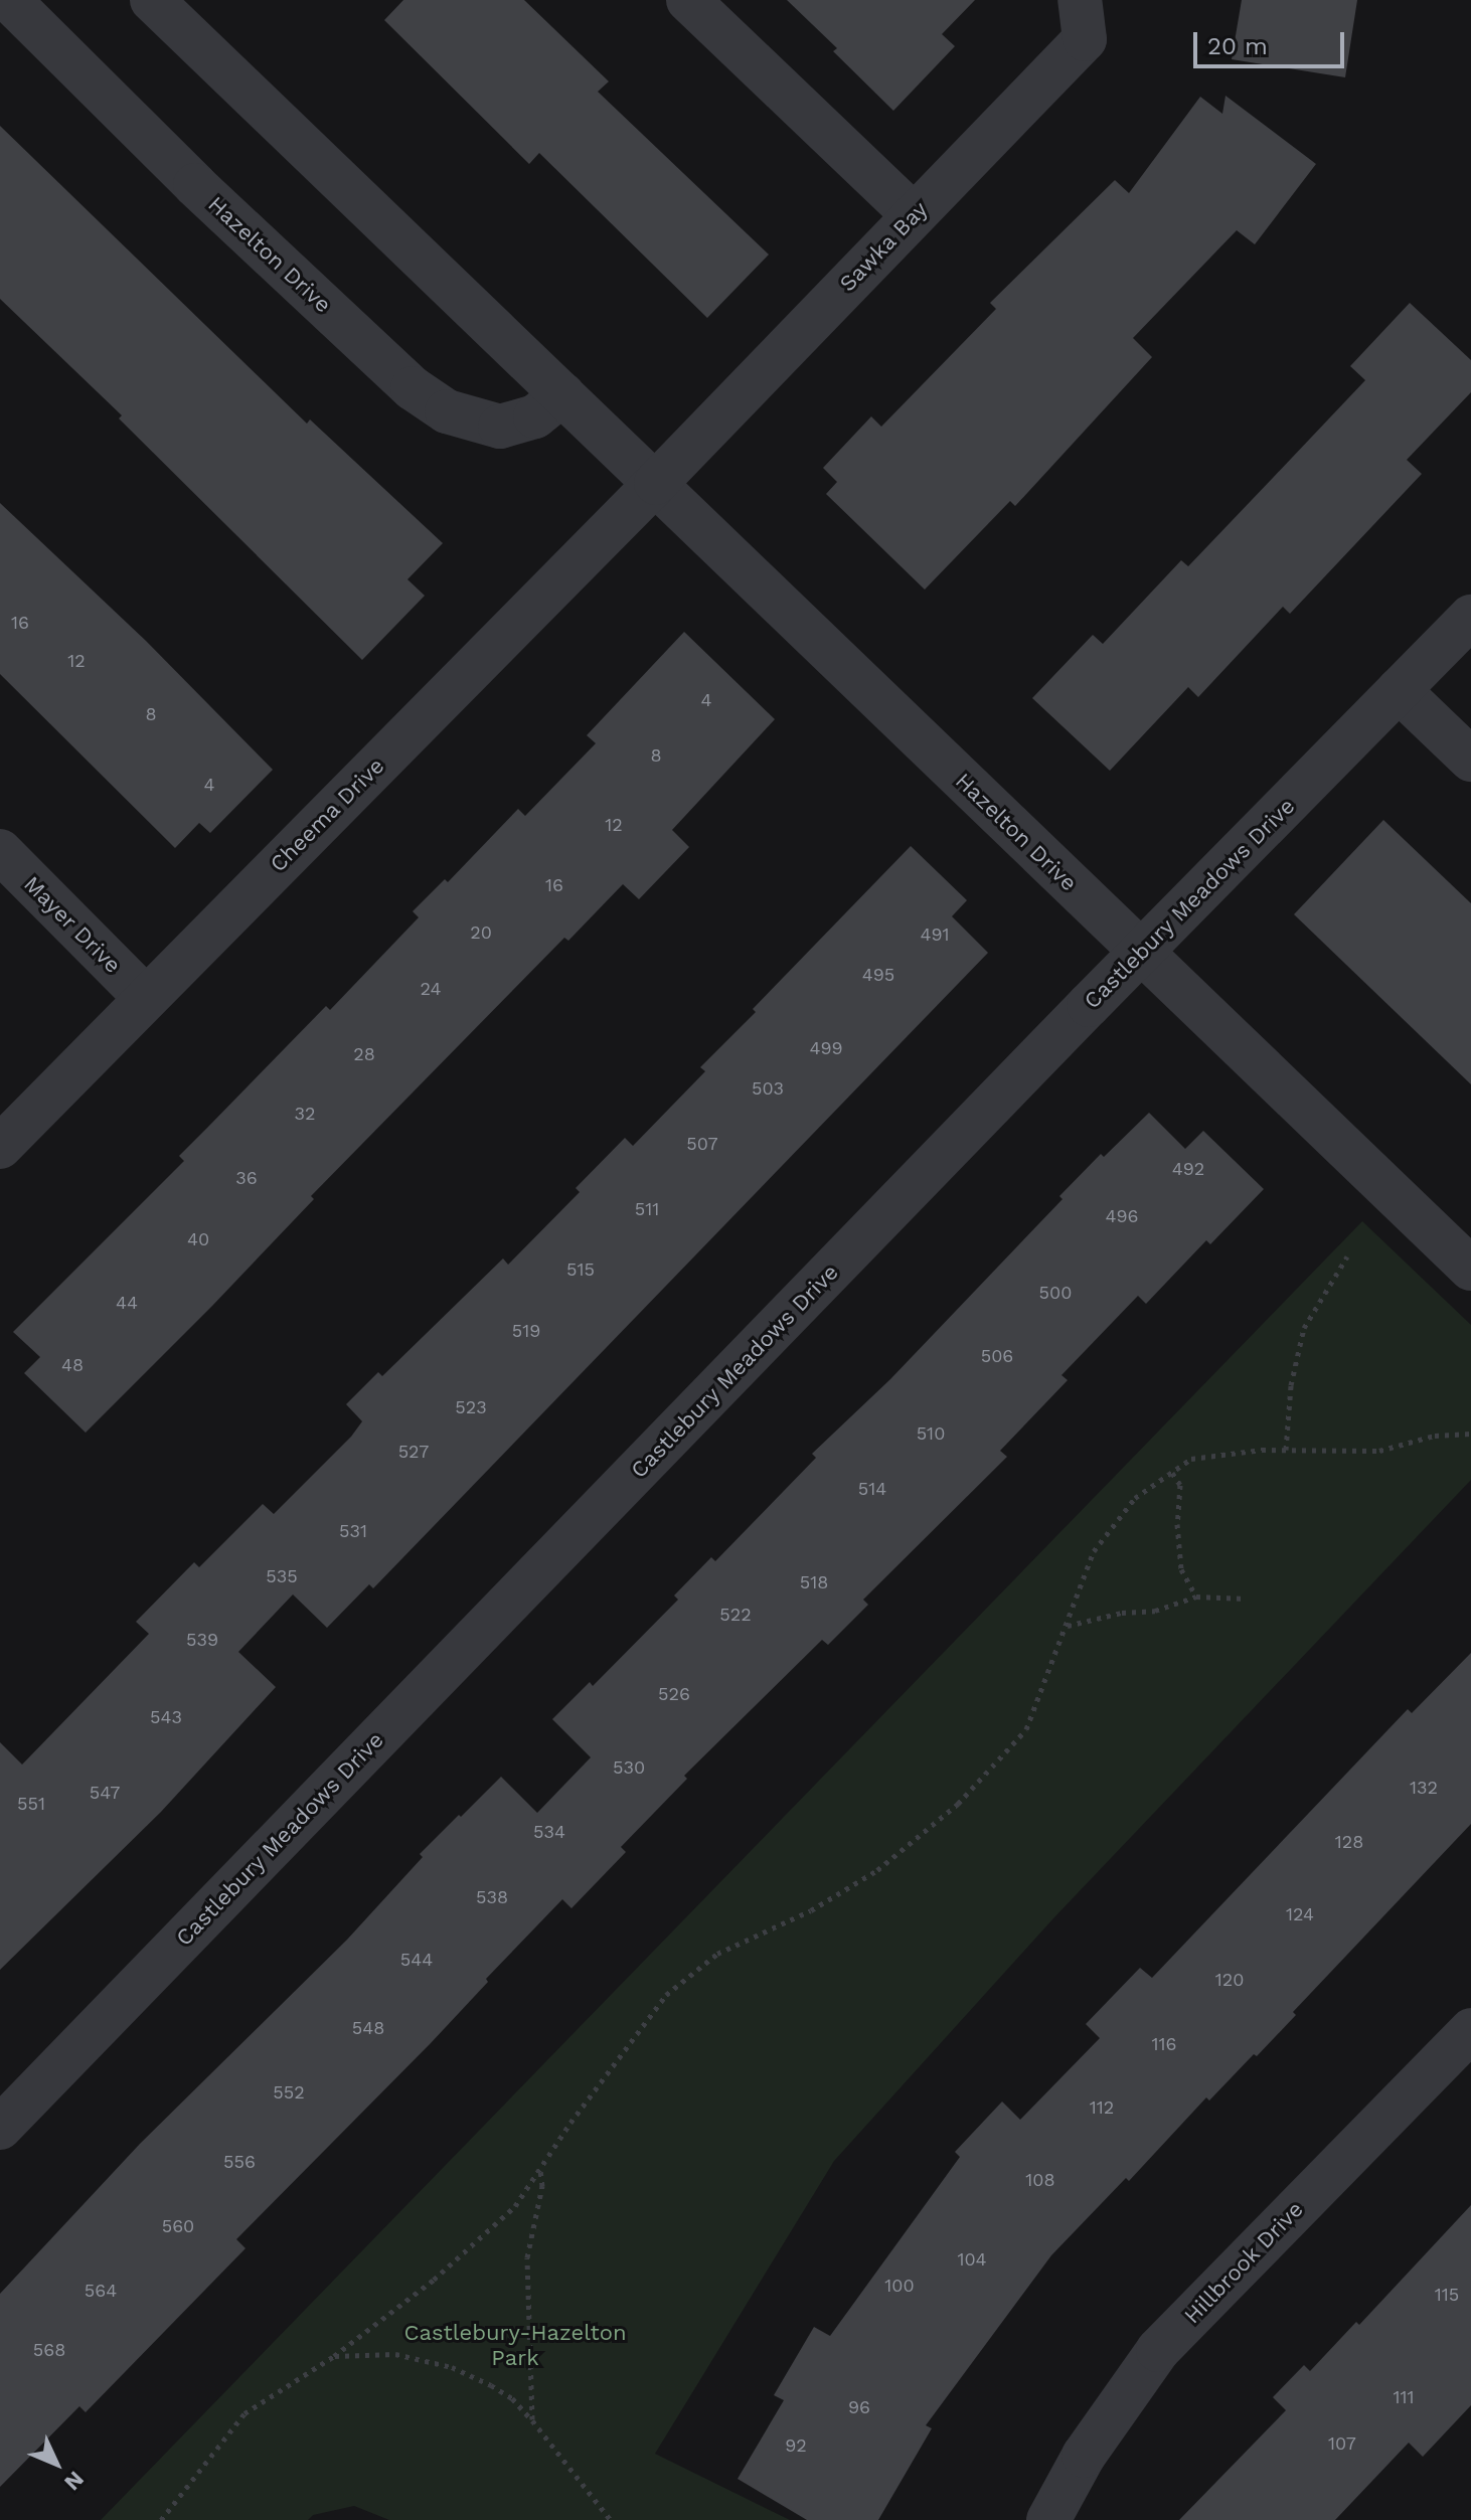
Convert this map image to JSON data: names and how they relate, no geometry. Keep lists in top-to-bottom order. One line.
{"streets":{"street":["Sawka Bay","Hazelton Drive","Cheema Drive","Castlebury Meadows Drive","Mayer Drive","Hillbrook Drive"]},"crossings":[["Sawka Bay","Hazelton Drive"],["Sawka Bay","Cheema Drive"],["Hazelton Drive","Cheema Drive"],["Hazelton Drive","Castlebury Meadows Drive"],["Cheema Drive","Mayer Drive"]],"parks":["Castlebury-Hazelton Park"],"house_numbers":["16","12","4","8","8","4","12","16","20","491","495","24","499","28","503","32","507","492","36","511","496","40","515","500","44","519","506","48","523","510","527","514","531","535","518","522","539","526","543","530","132","547","551","534","128","538","124","544","120","548","116","552","112","556","108","560","104","100","564","115","568","111","96","107","92"],"scale_bar":"20 m","north":"bottom right"}
